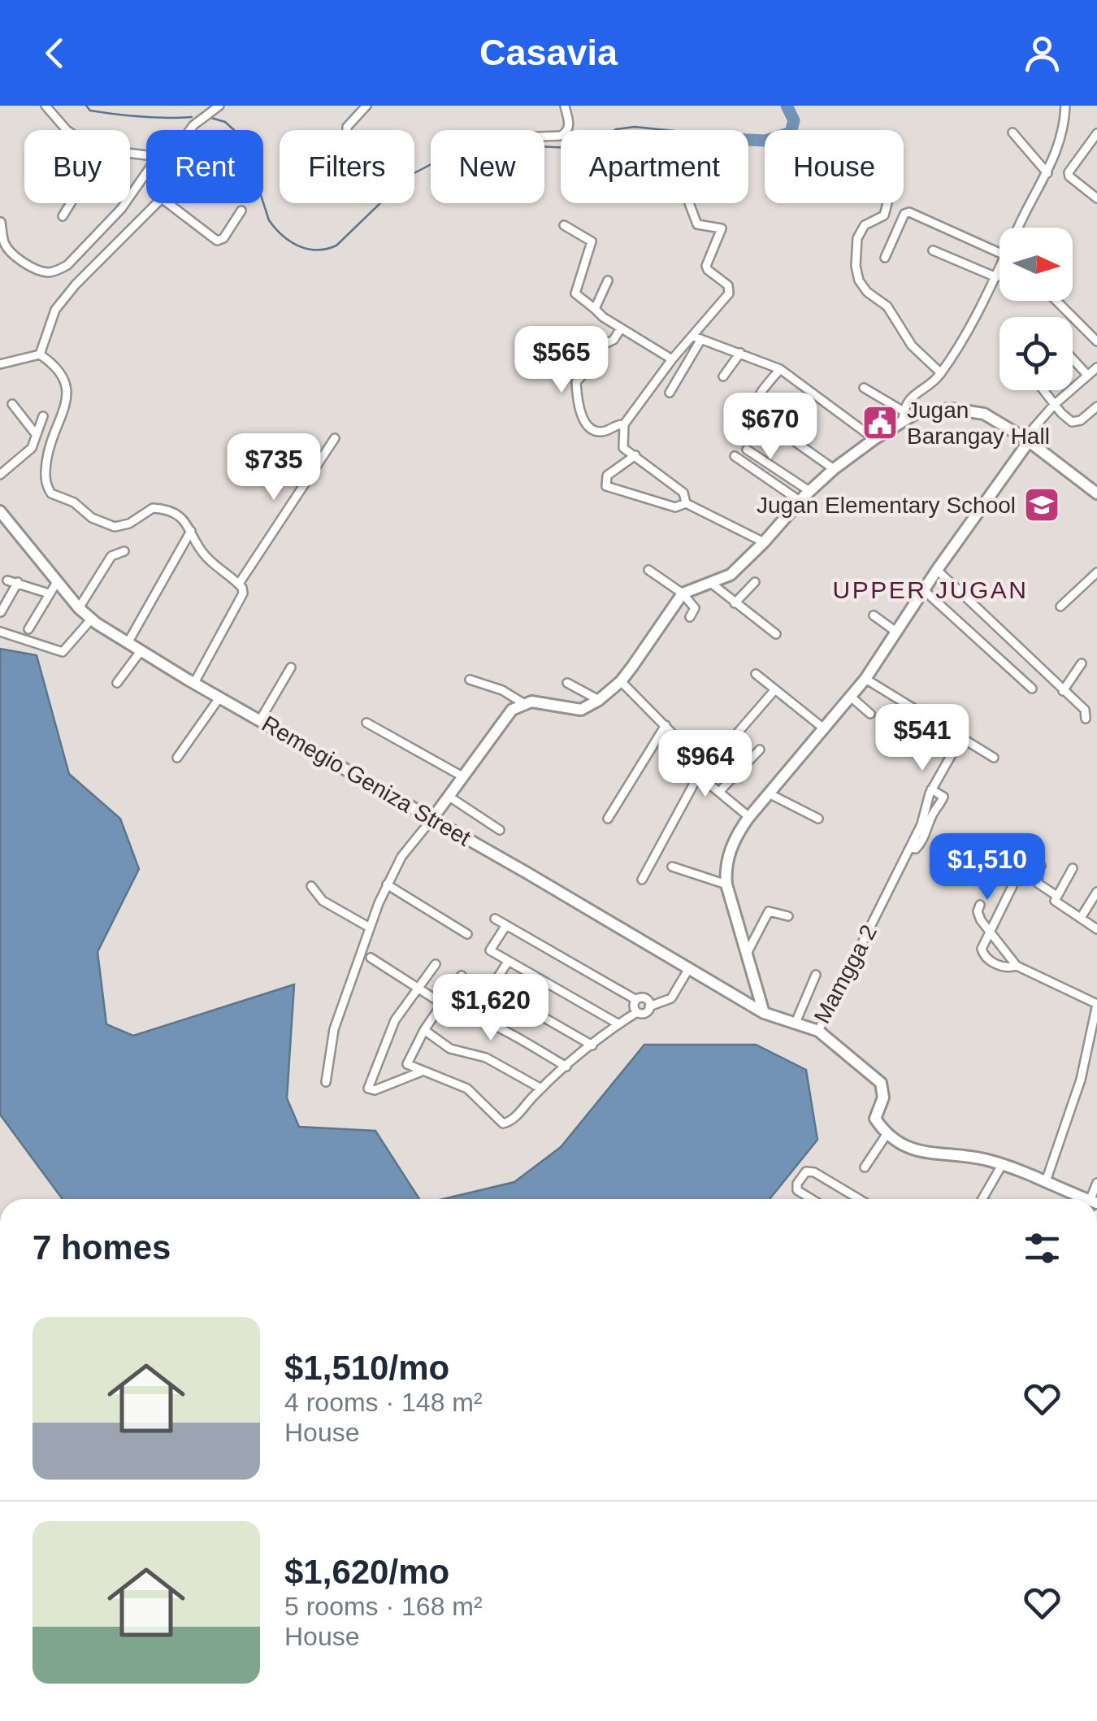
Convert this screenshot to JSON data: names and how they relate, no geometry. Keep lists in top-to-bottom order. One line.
{"streets":{"street":["Remegio Geniza Street","Mamgga 2"]},"crossings":[["Remegio Geniza Street","Mamgga 2"]],"districts":["UPPER JUGAN"],"places":{"public building":["Jugan Barangay Hall"],"school or university":["Jugan Elementary School"]},"north":"right","page":{"header":"Casavia","chip":["Buy","Rent","Filters","New","Apartment","House"],"price":["$565","$670","$735","$541","$964","$1,510","$1,620"],"heading":"7 homes","list":[{"name":"$1,510/mo","note":"4 rooms · 148 m² · House"},{"name":"$1,620/mo","note":"5 rooms · 168 m² · House"}]}}
